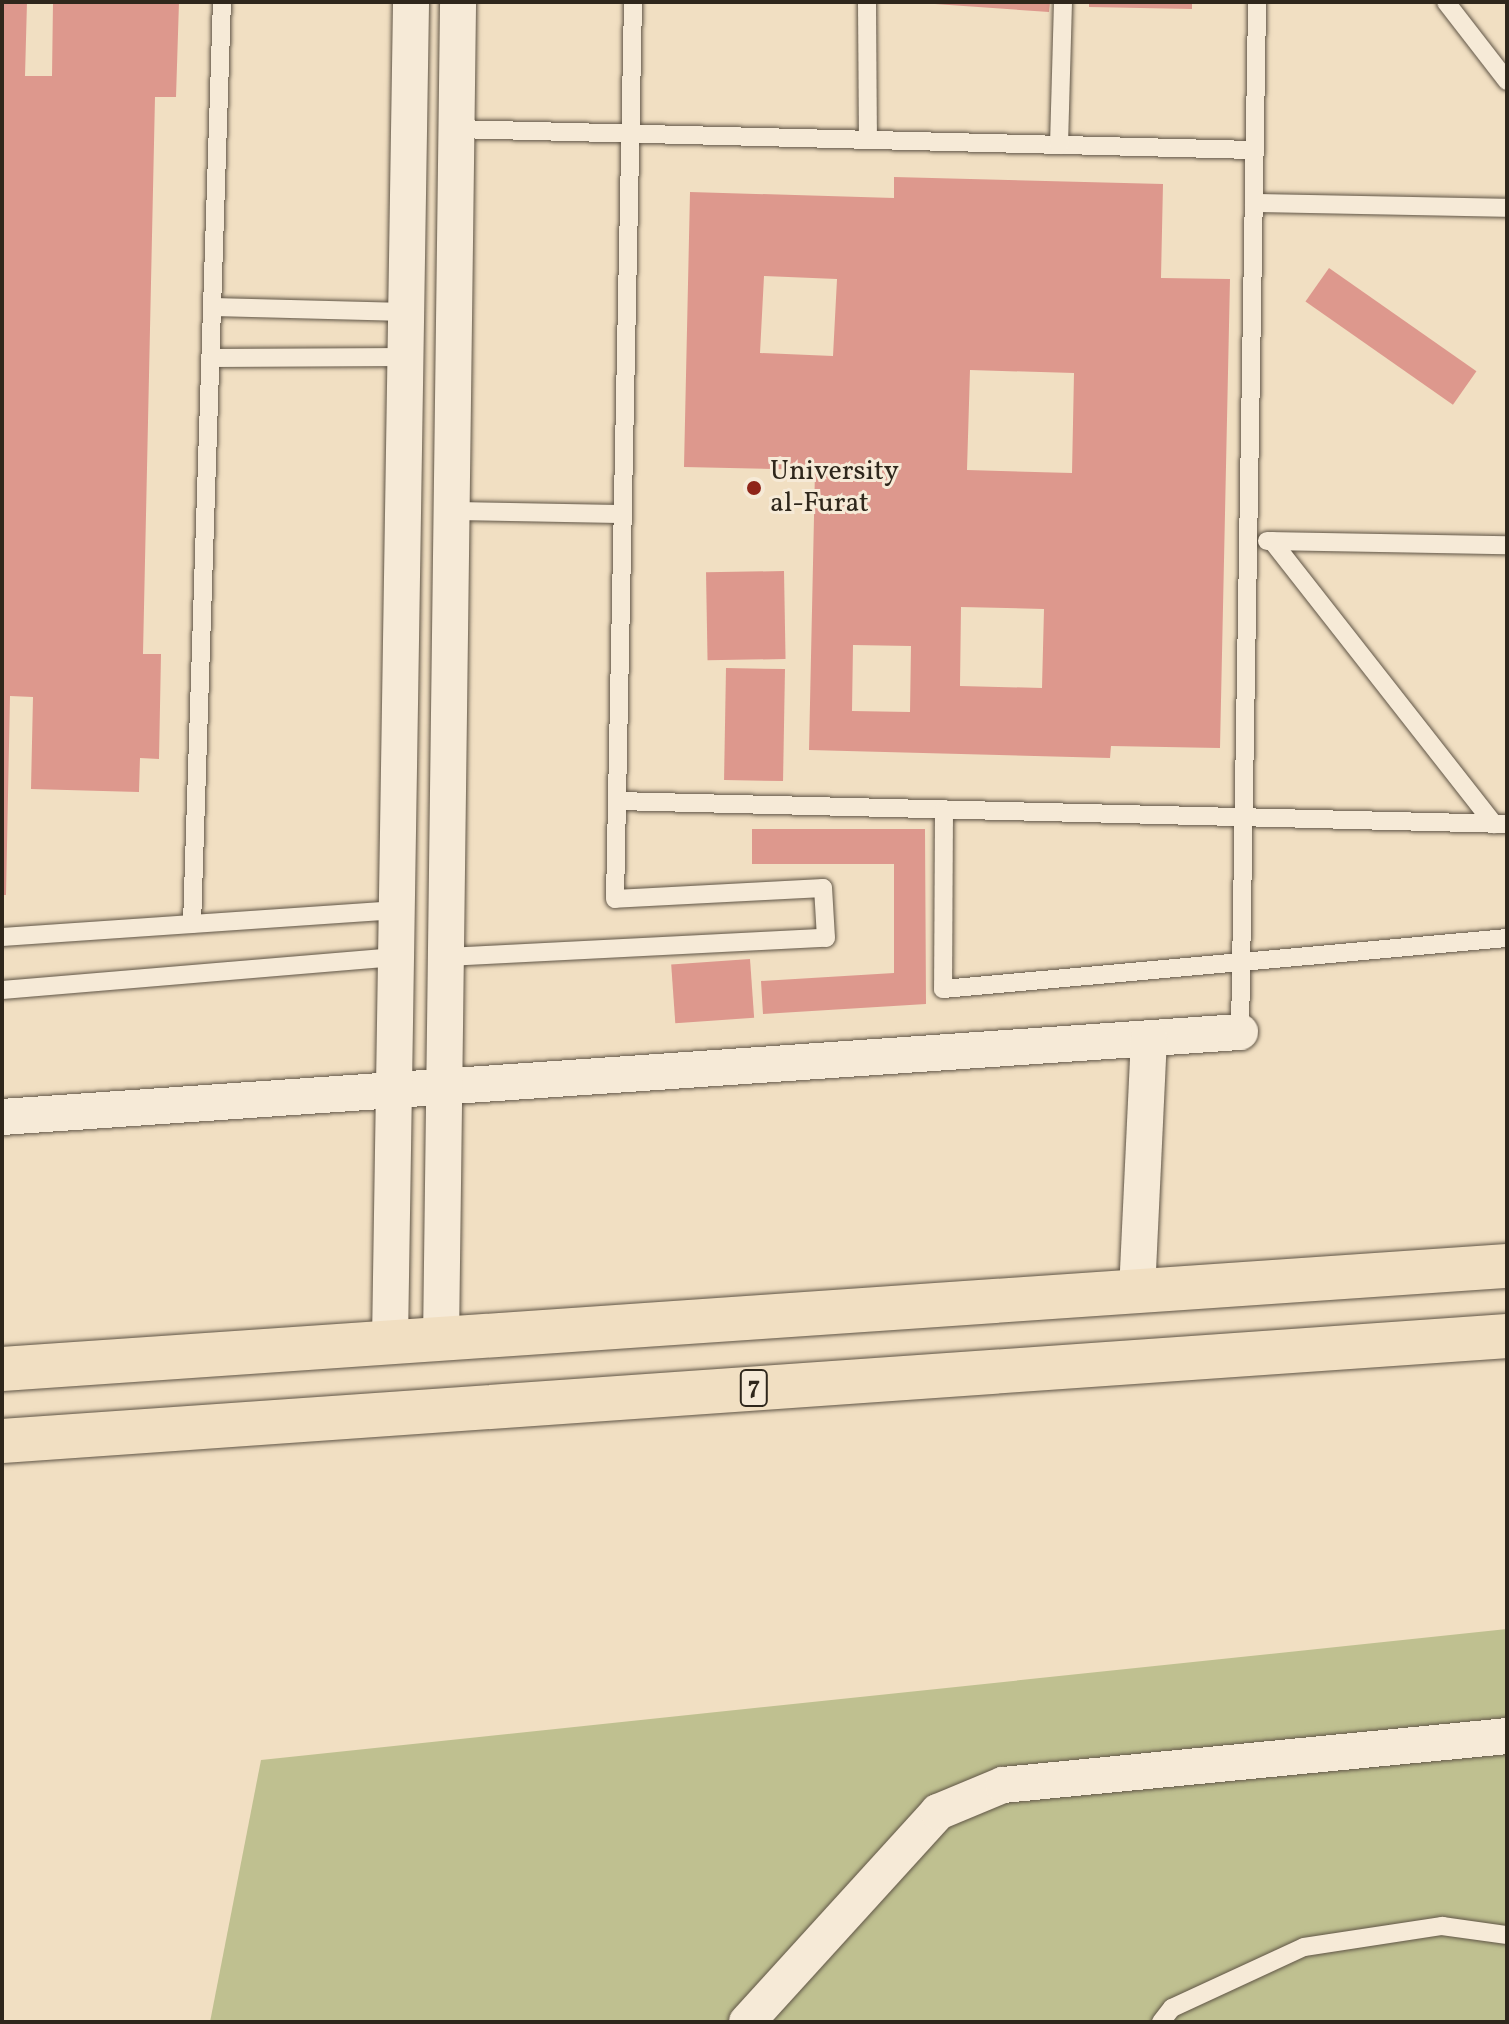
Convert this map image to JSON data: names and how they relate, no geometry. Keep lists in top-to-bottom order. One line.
{"streets":{"main road":["7"]},"places":["University al-Furat"]}
